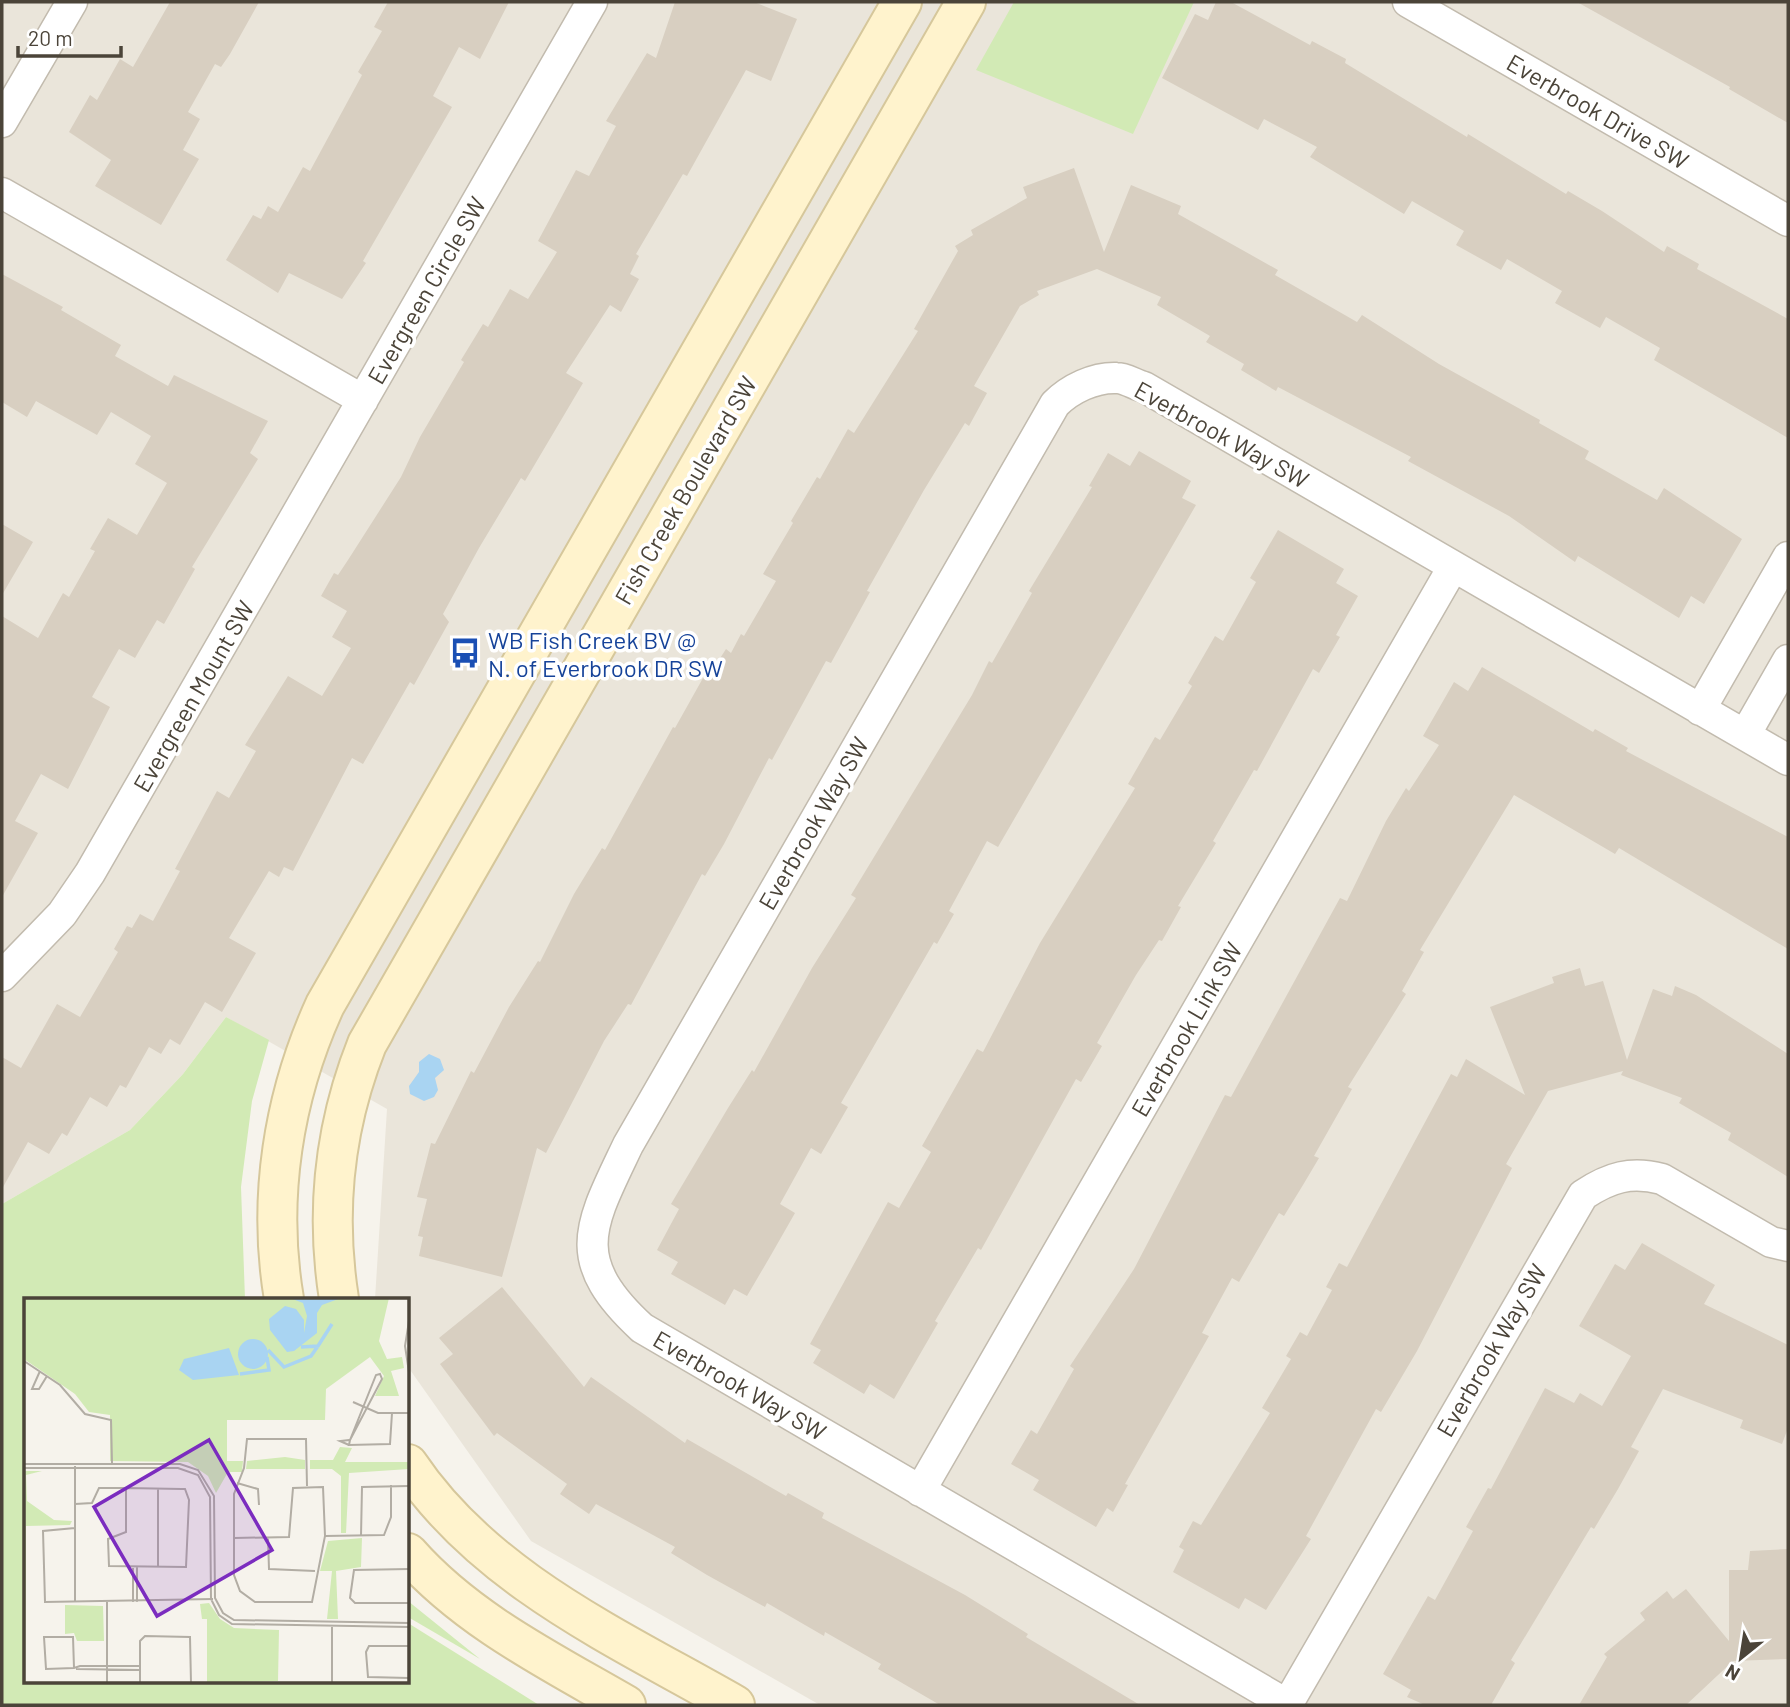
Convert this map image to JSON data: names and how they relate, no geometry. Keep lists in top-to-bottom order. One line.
{"streets":{"main road":["Fish Creek Boulevard SW"],"street":["Everbrook Drive SW","Evergreen Circle SW","Everbrook Way SW","Evergreen Mount SW","Everbrook Link SW"]},"crossings":[["Evergreen Circle SW","Evergreen Mount SW"],["Everbrook Way SW","Everbrook Link SW"]],"places":{"bus stop":["WB Fish Creek BV @ N. of Everbrook DR SW"]},"scale_bar":"20 m","north":"bottom left"}
